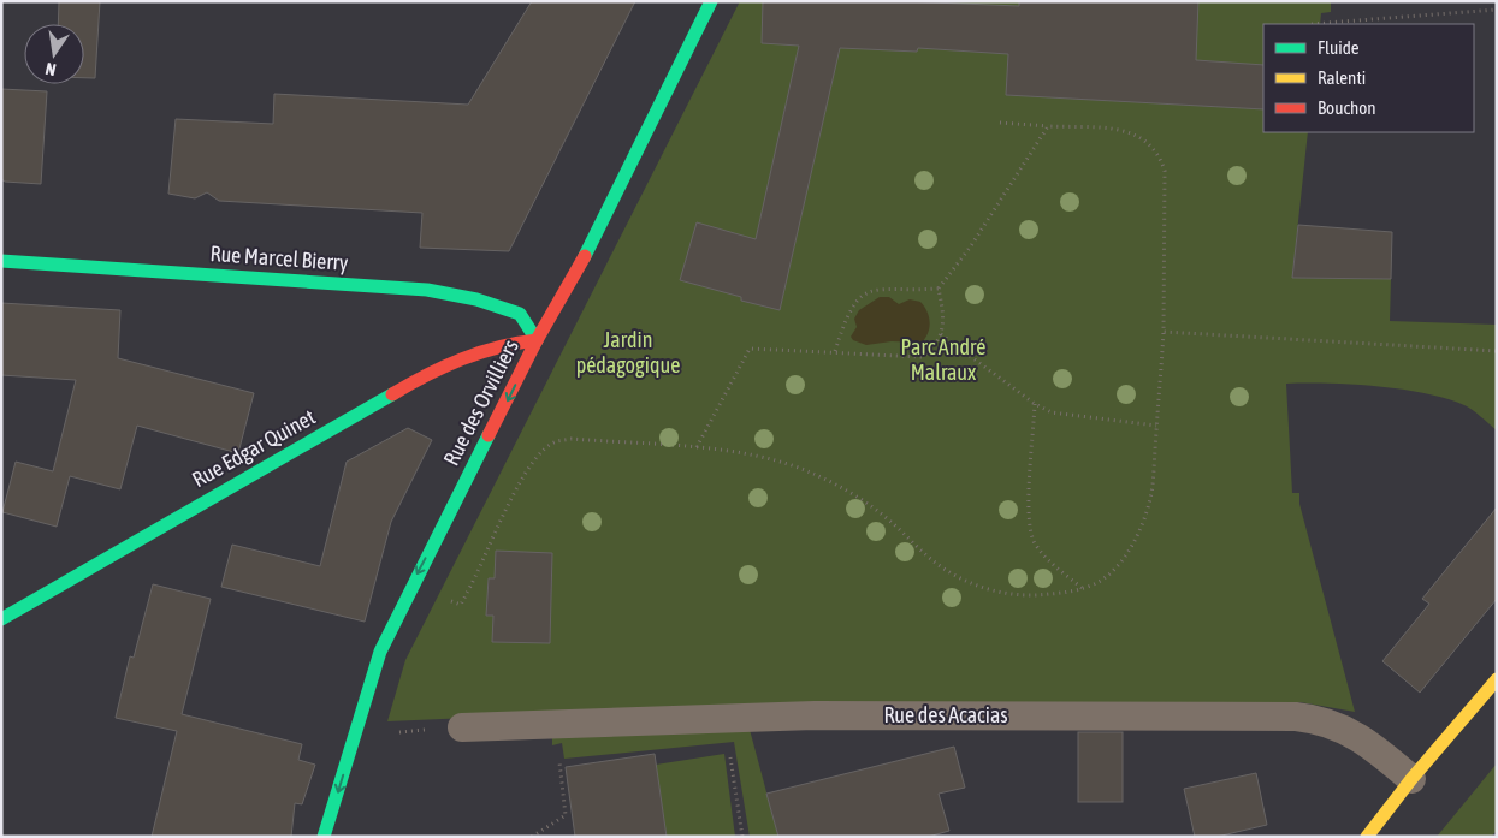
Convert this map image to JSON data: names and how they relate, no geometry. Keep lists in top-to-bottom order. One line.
{"streets":{"street":["Rue Marcel Bierry","Rue des Orvilliers","Rue Edgar Quinet"],"lane":["Rue des Acacias"]},"crossings":[["Rue Marcel Bierry","Rue des Orvilliers"],["Rue Marcel Bierry","Rue Edgar Quinet"],["Rue des Orvilliers","Rue Edgar Quinet"]],"one_way":["Rue des Orvilliers"],"parks":["Jardin pédagogique","Parc André Malraux"],"legend":["Fluide","Ralenti","Bouchon"],"north":"bottom"}
